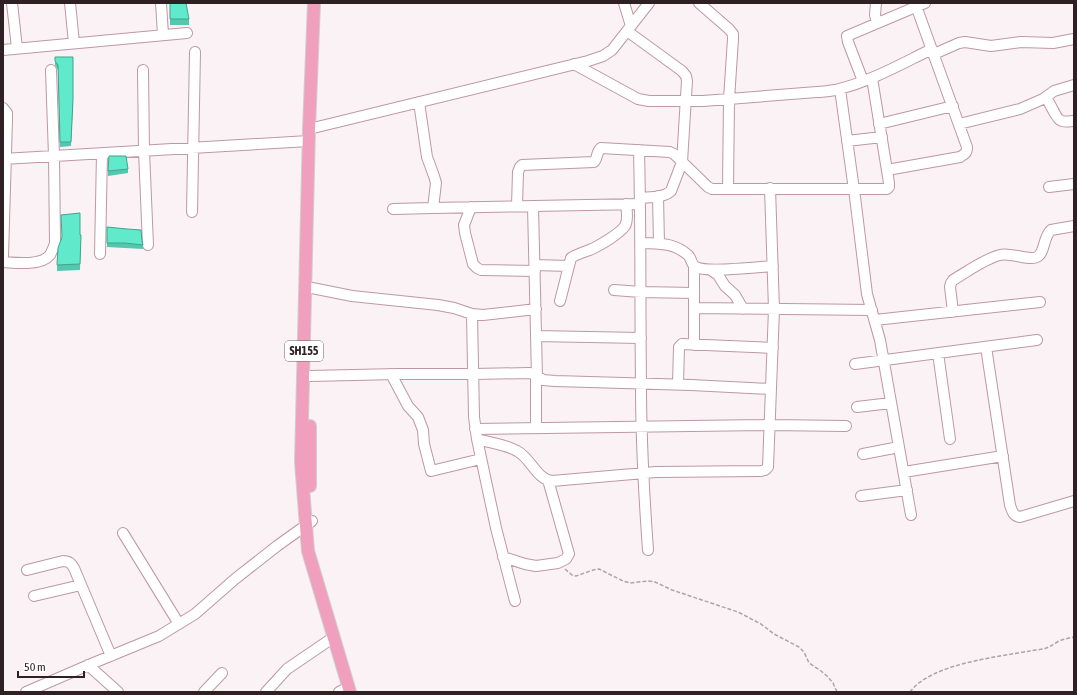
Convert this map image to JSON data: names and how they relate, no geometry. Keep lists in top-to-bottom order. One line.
{"streets":{"main road":["SH155"]},"scale_bar":"50 m"}
